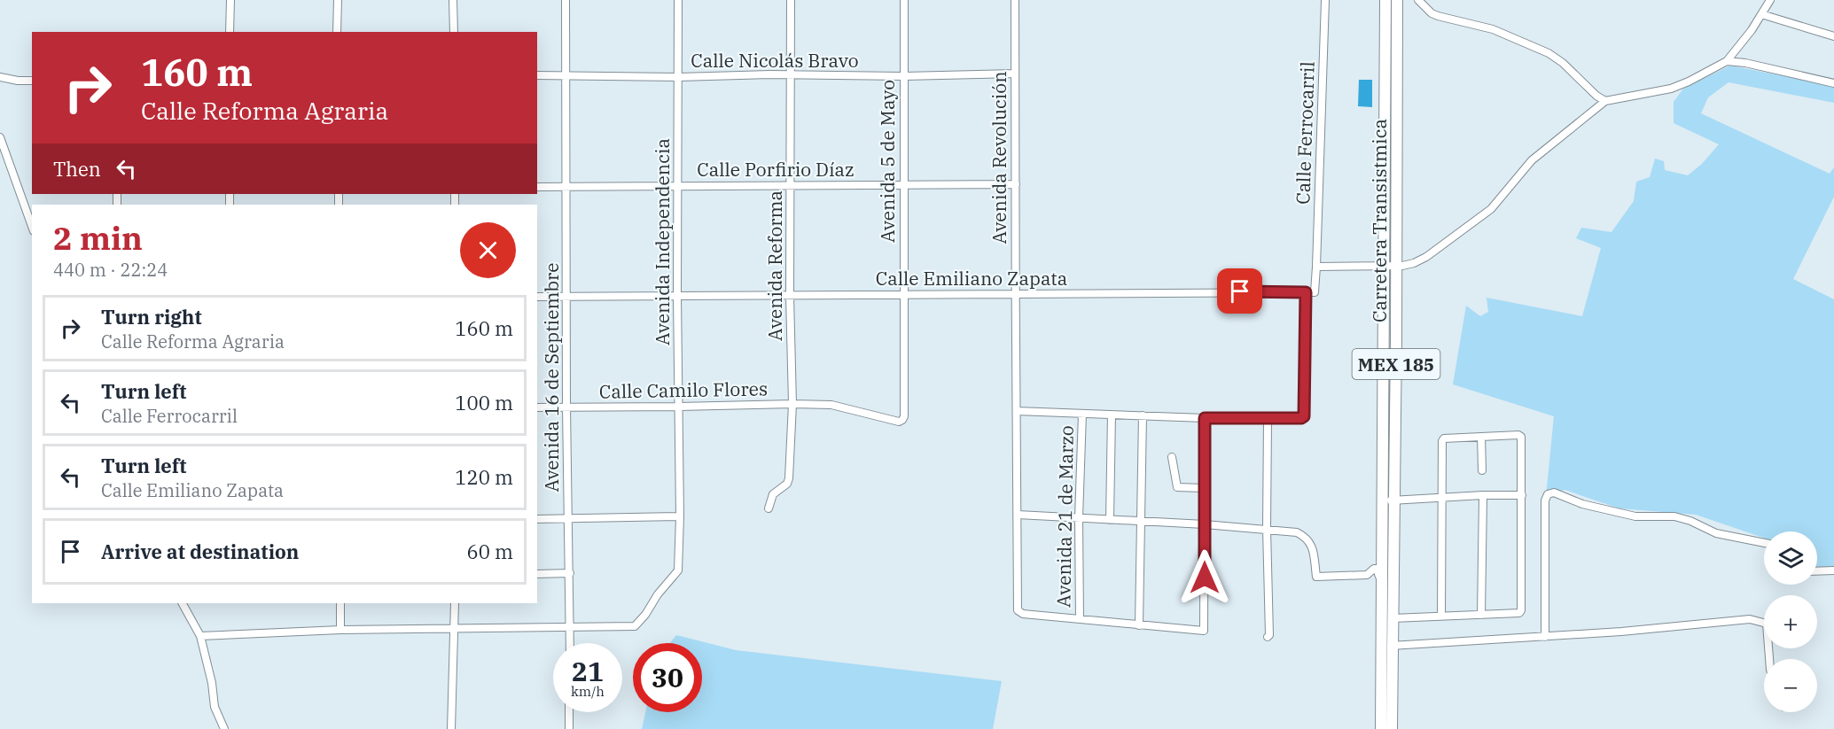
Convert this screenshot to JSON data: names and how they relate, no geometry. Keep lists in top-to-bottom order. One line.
{"streets":{"main road":["Carretera Transistmica","MEX 185"],"street":["Calle Nicolás Bravo","Calle Ferrocarril","Avenida Revolución","Avenida 5 de Mayo","Calle Porfirio Díaz","Avenida Independencia","Avenida Reforma","Calle Emiliano Zapata","Avenida 16 de Septiembre","Calle Camilo Flores","Avenida 21 de Marzo"]},"crossings":[["Calle Nicolás Bravo","Avenida Revolución"],["Calle Nicolás Bravo","Avenida 5 de Mayo"],["Calle Nicolás Bravo","Avenida Independencia"],["Calle Nicolás Bravo","Avenida Reforma"],["Calle Nicolás Bravo","Avenida 16 de Septiembre"],["Avenida Revolución","Calle Porfirio Díaz"],["Avenida Revolución","Calle Emiliano Zapata"],["Avenida Revolución","Avenida 21 de Marzo"],["Avenida 5 de Mayo","Calle Porfirio Díaz"],["Avenida 5 de Mayo","Calle Emiliano Zapata"],["Avenida 5 de Mayo","Calle Camilo Flores"],["Calle Porfirio Díaz","Avenida Independencia"],["Calle Porfirio Díaz","Avenida Reforma"],["Calle Porfirio Díaz","Avenida 16 de Septiembre"],["Avenida Independencia","Calle Emiliano Zapata"],["Avenida Independencia","Avenida 16 de Septiembre"],["Avenida Independencia","Calle Camilo Flores"],["Avenida Reforma","Calle Emiliano Zapata"],["Avenida Reforma","Calle Camilo Flores"],["Calle Emiliano Zapata","Avenida 16 de Septiembre"],["Avenida 16 de Septiembre","Calle Camilo Flores"]],"page":{"turn":["160 m","Calle Reforma Agraria"],"then":"Then","heading":["2 min","440 m · 22:24"],"list":[{"name":"Turn right","note":"Calle Reforma Agraria","value":"160 m"},{"name":"Turn left","note":"Calle Ferrocarril","value":"100 m"},{"name":"Turn left","note":"Calle Emiliano Zapata","value":"120 m"},{"name":"Arrive at destination","value":"60 m"}],"map_buttons":["+","−"],"speed":"21 km/h","limit":"30"}}
